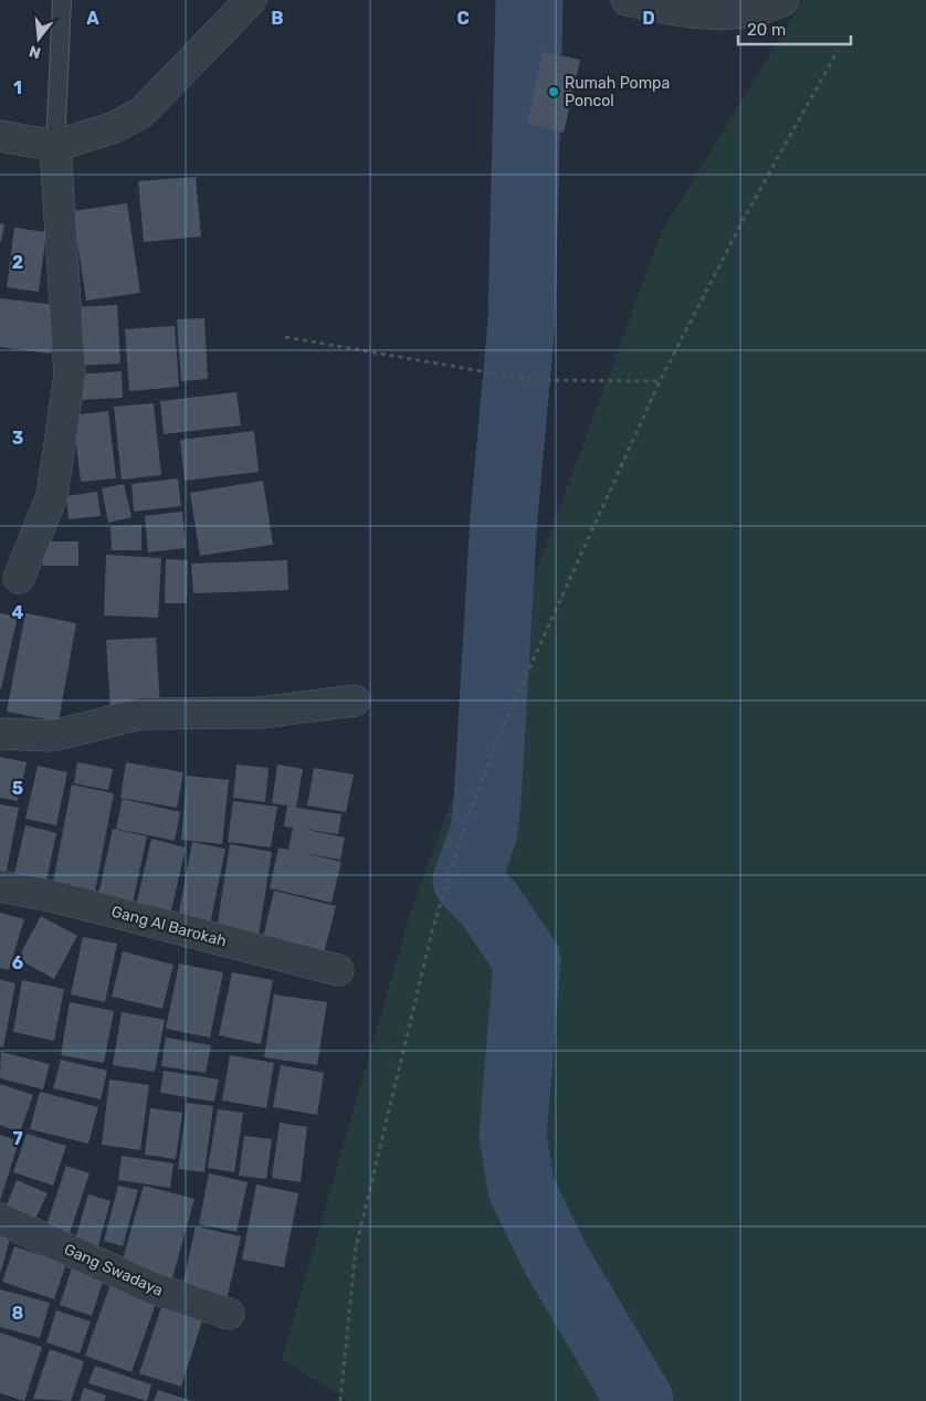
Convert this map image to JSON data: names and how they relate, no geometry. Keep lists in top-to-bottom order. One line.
{"streets":{"street":["Gang Al Barokah","Gang Swadaya"]},"places":["Rumah Pompa Poncol"],"scale_bar":"20 m","north":"bottom","grid":{"columns":["A","B","C","D"],"rows":["1","2","3","4","5","6","7","8"]}}
